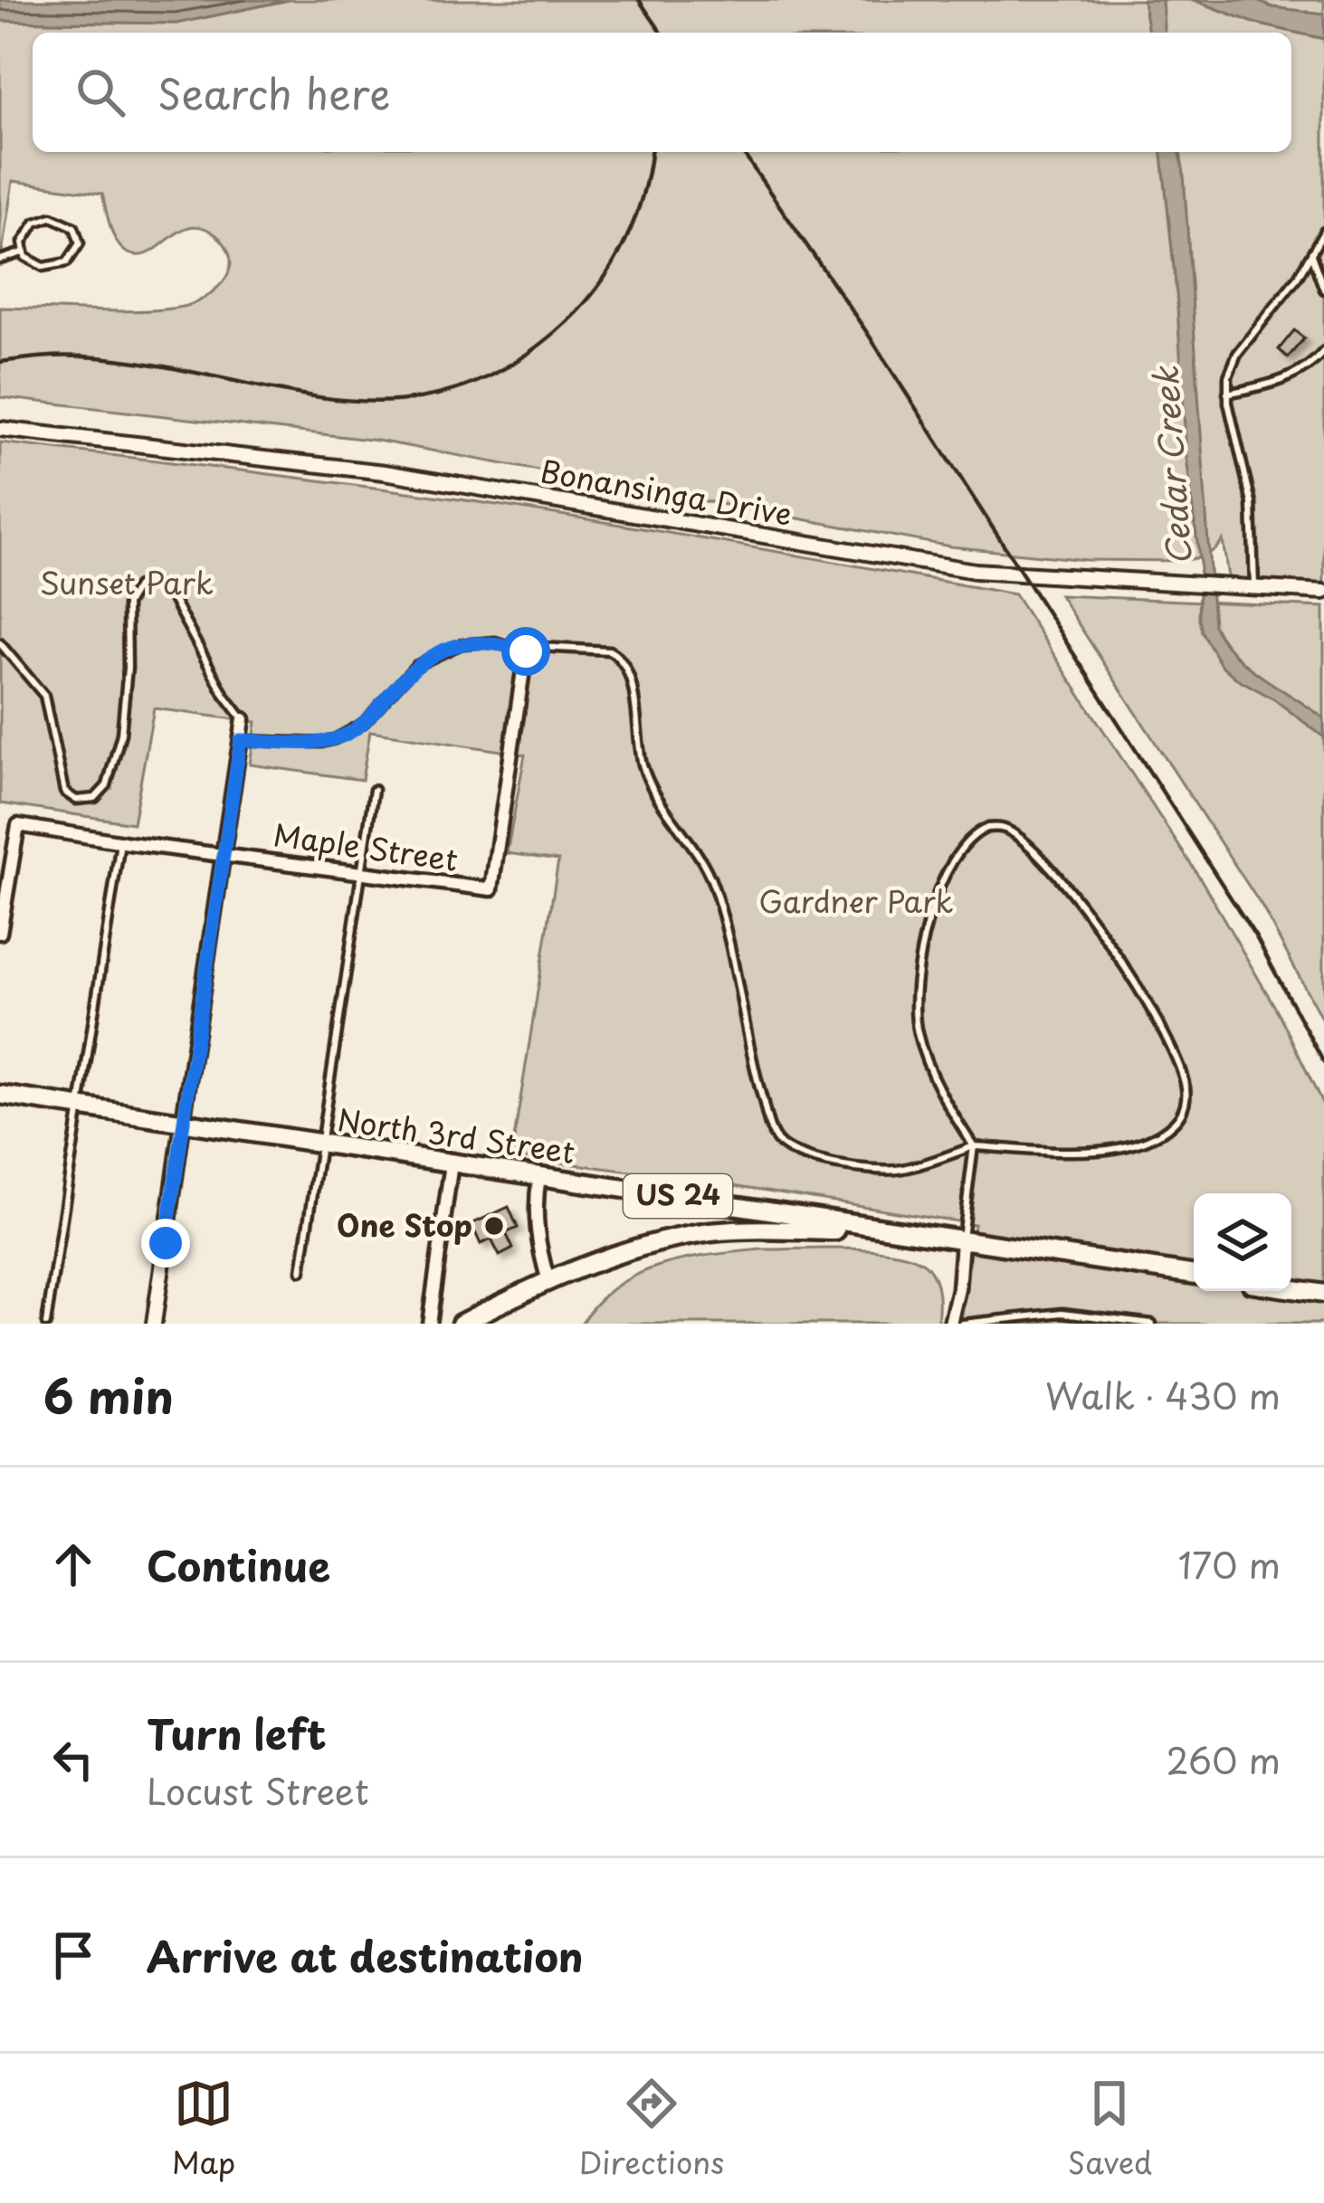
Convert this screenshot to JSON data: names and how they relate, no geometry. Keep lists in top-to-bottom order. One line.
{"streets":{"highway":["North 3rd Street","US 24"],"street":["Bonansinga Drive","Maple Street"]},"crossings":[["North 3rd Street","US 24"]],"water":["Cedar Creek"],"parks":["Sunset Park","Gardner Park"],"places":["One Stop"],"page":{"search":"Search here","heading":["6 min","Walk · 430 m"],"list":[["Continue","170 m"],["Turn left","Locust Street","260 m"],"Arrive at destination"],"nav":["Map","Directions","Saved"]}}
